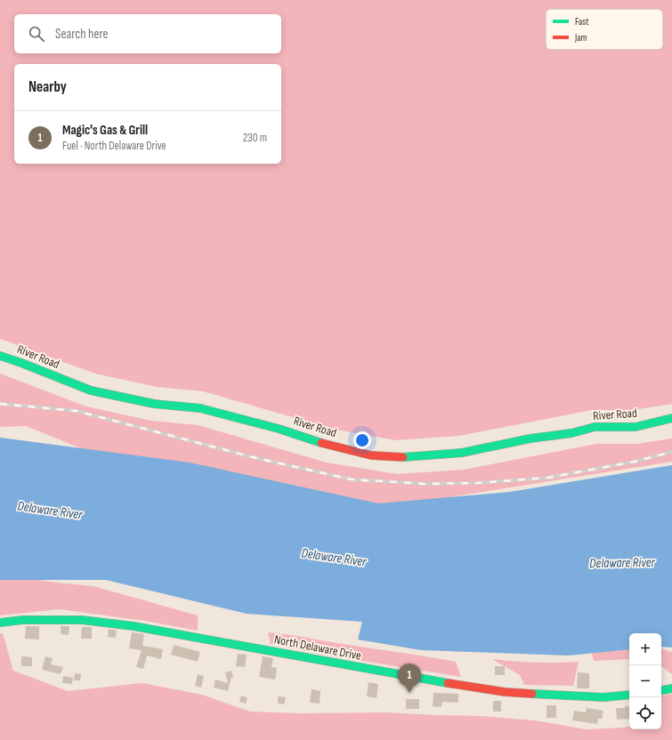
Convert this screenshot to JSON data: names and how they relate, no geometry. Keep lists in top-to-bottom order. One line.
{"streets":{"street":["River Road","North Delaware Drive"]},"water":["Delaware River"],"legend":["Fast","Jam"],"page":{"search":"Search here","heading":"Nearby","list":[{"mark":"1","name":"Magic's Gas & Grill","note":"Fuel · North Delaware Drive","value":"230 m"}],"map_buttons":["+","−"],"pins":"1"}}
